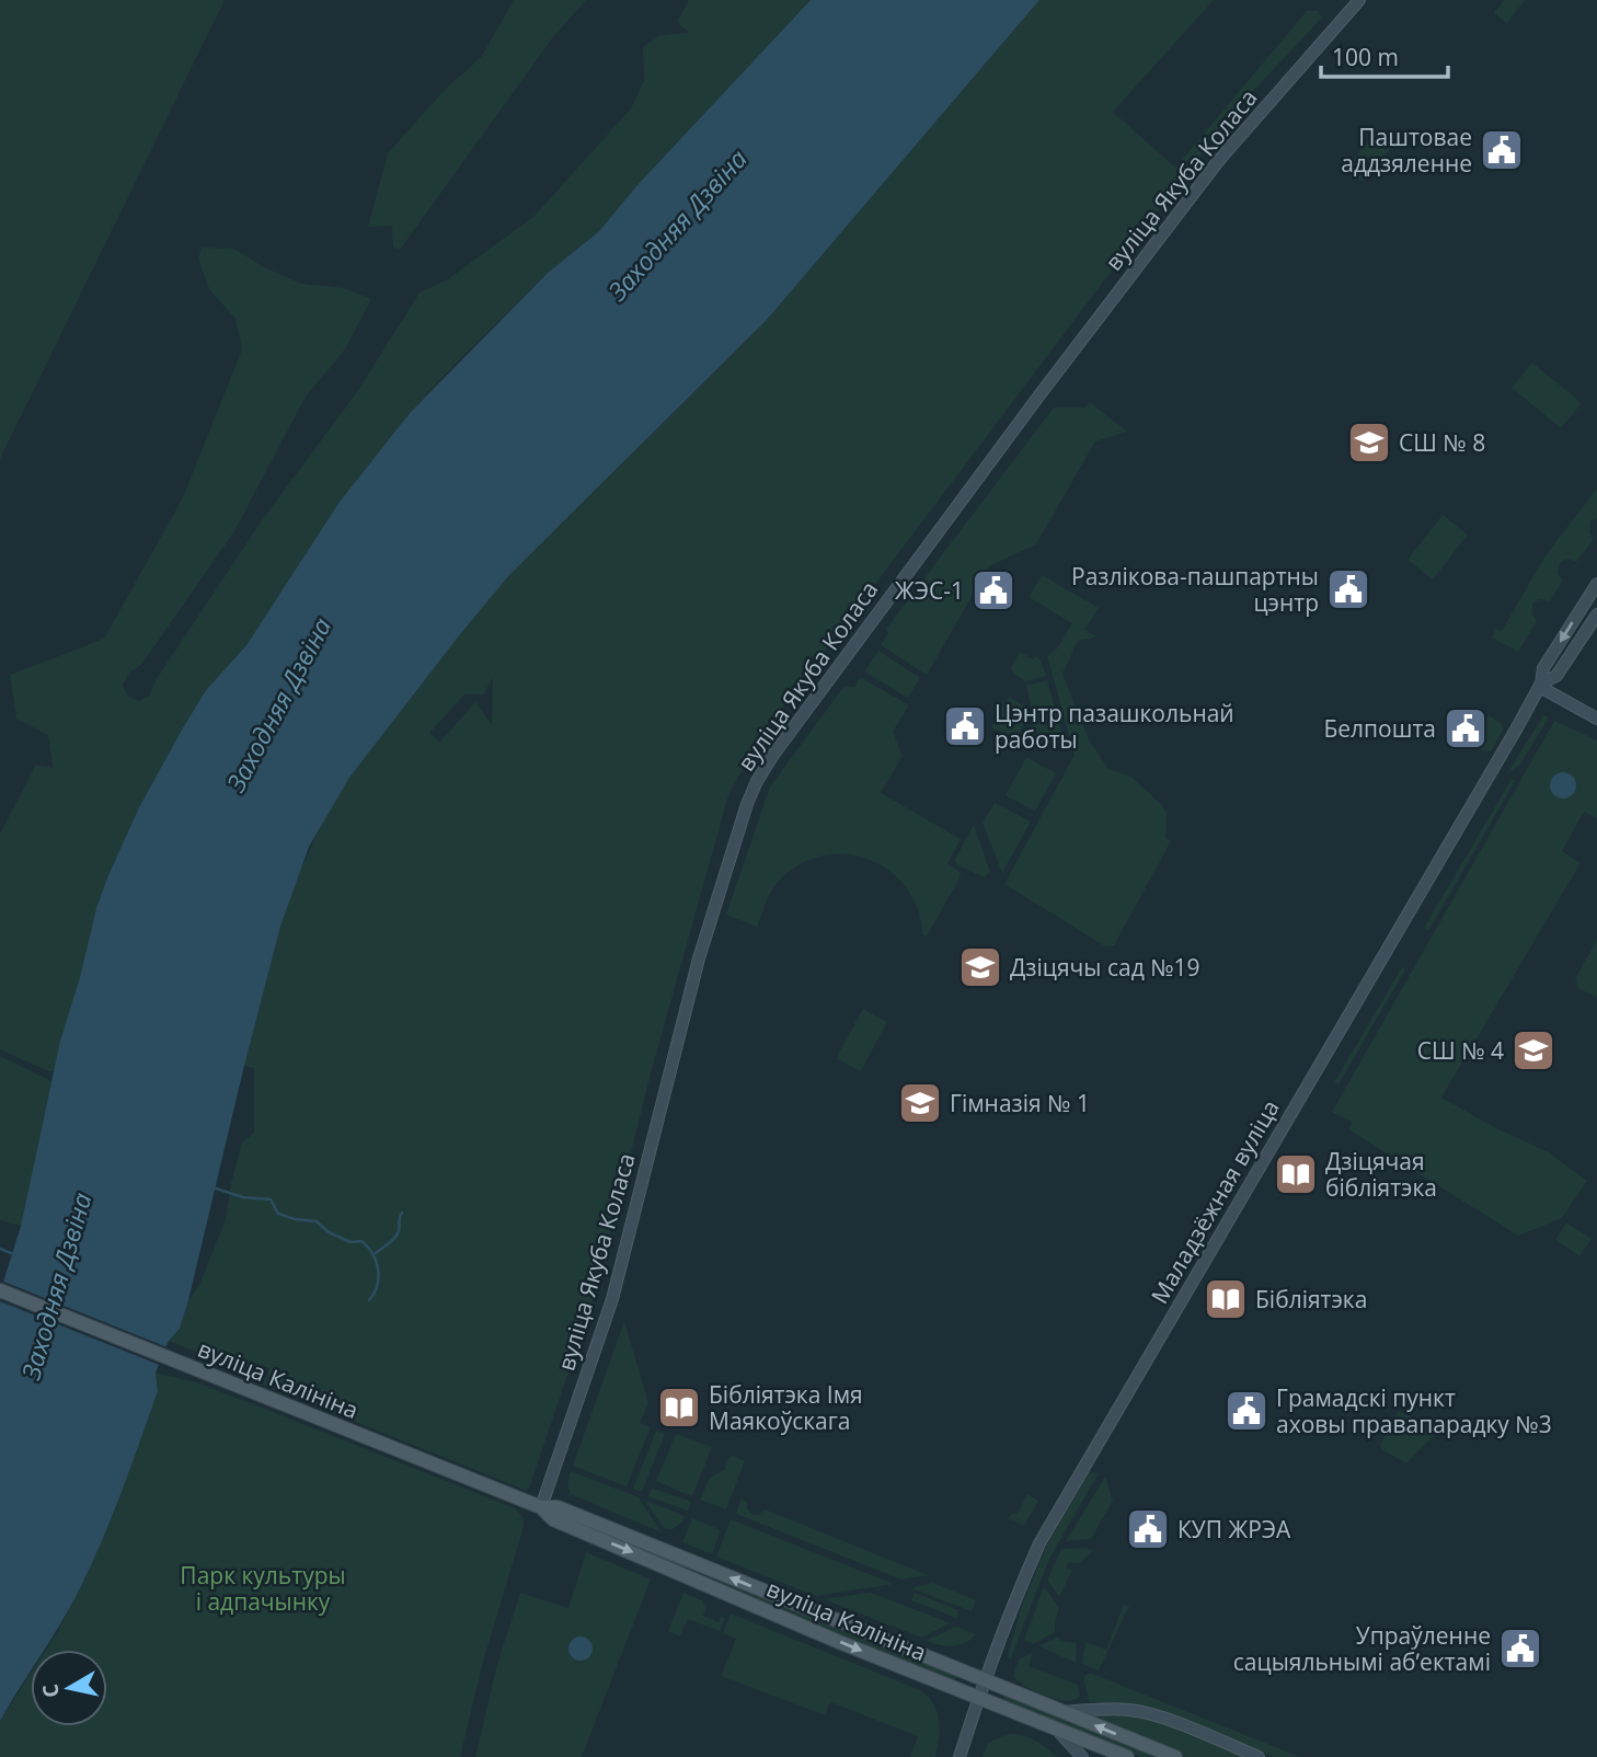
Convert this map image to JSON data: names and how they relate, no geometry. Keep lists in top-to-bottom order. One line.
{"streets":{"main road":["вуліца Калініна"],"street":["вуліца Якуба Коласа","Маладзёжная вуліца"]},"crossings":[["вуліца Якуба Коласа","вуліца Калініна"],["Маладзёжная вуліца","вуліца Калініна"]],"water":["Заходняя Дзвіна"],"parks":["Парк культуры і адпачынку"],"places":{"public building":["Паштовае аддзяленне","Разлікова-пашпартны цэнтр","ЖЭС-1","Цэнтр пазашкольнай работы","Белпошта","Грамадскі пункт аховы правапарадку №3","КУП ЖРЭА","Упраўленне сацыяльнымі абʼектамі"],"school or university":["СШ № 8","Дзіцячы сад №19","СШ № 4","Гімназія № 1"],"library":["Дзіцячая бібліятэка","Бібліятэка","Бібліятэка Імя Маякоўскага"]},"scale_bar":"100 m","north":"left"}
